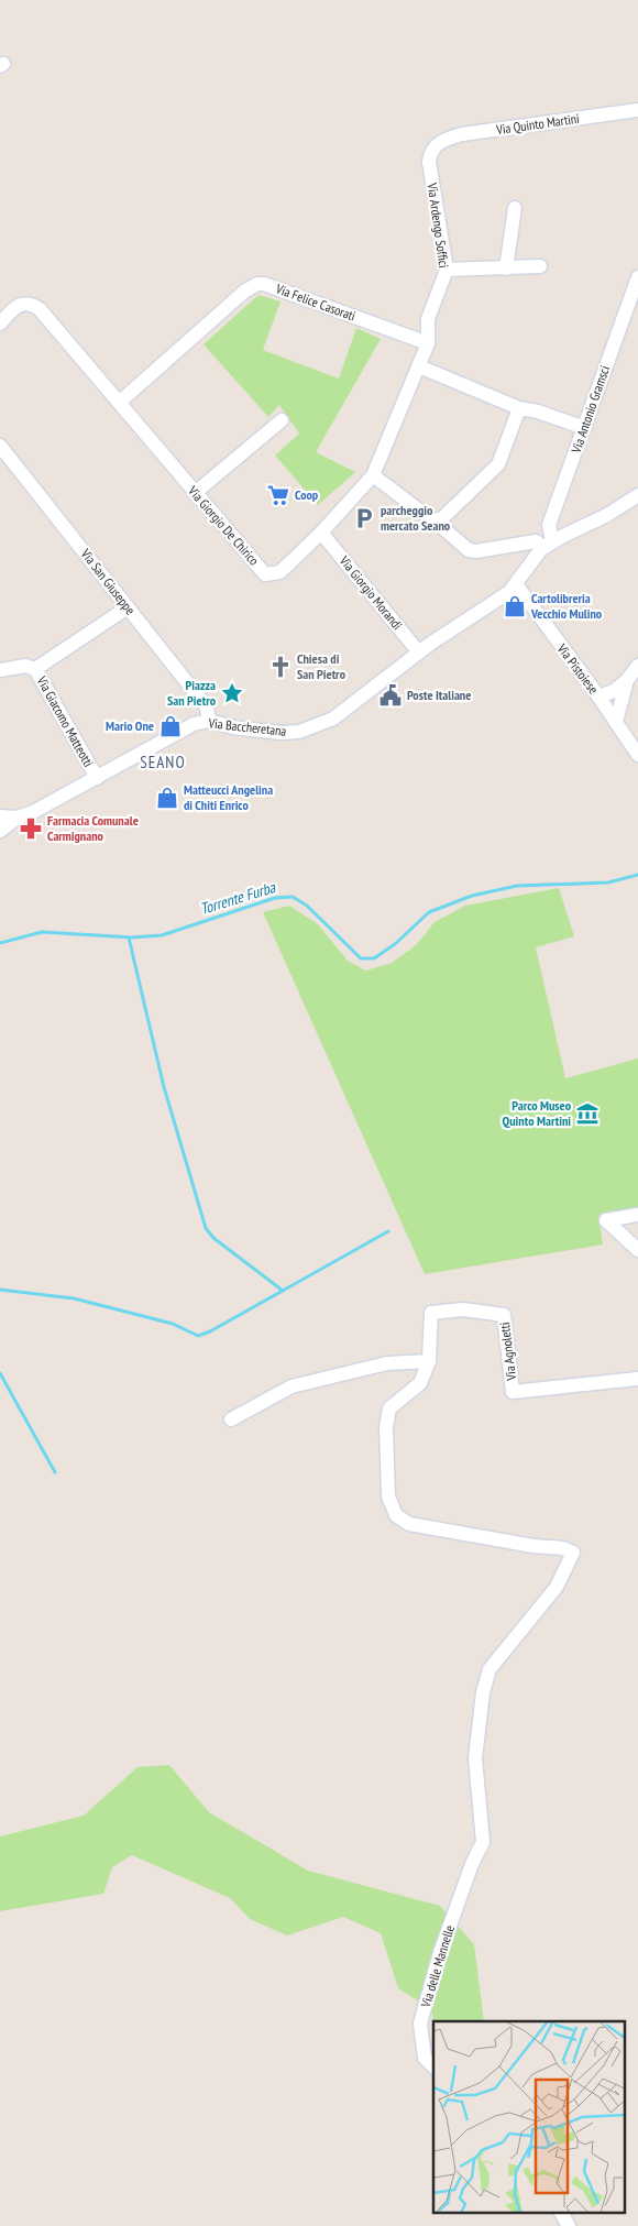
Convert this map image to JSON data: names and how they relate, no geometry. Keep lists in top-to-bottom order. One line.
{"streets":{"street":["Via Quinto Martini","Via Ardengo Soffici","Via Felice Casorati","Via Antonio Gramsci","Via Giorgio De Chirico","Via San Giuseppe","Via Giorgio Morandi","Via Pistoiese","Via Giacomo Matteotti","Via Baccheretana","Via Agnoletti","Via delle Mannelle"]},"crossings":[["Via Quinto Martini","Via Ardengo Soffici"],["Via Ardengo Soffici","Via Felice Casorati"],["Via Felice Casorati","Via Giorgio De Chirico"],["Via Antonio Gramsci","Via Baccheretana"],["Via Giorgio De Chirico","Via Giorgio Morandi"],["Via San Giuseppe","Via Baccheretana"],["Via Giorgio Morandi","Via Baccheretana"],["Via Pistoiese","Via Baccheretana"],["Via Giacomo Matteotti","Via Baccheretana"],["Via Agnoletti","Via delle Mannelle"]],"districts":["SEANO"],"water":["Torrente Furba"],"places":{"supermarket":["Coop"],"parking":["parcheggio mercato Seano"],"shop":["Cartolibreria Vecchio Mulino","Mario One","Matteucci Angelina di Chiti Enrico"],"church":["Chiesa di San Pietro"],"place":["Piazza San Pietro"],"public building":["Poste Italiane"],"pharmacy":["Farmacia Comunale Carmignano"],"museum":["Parco Museo Quinto Martini"]}}
